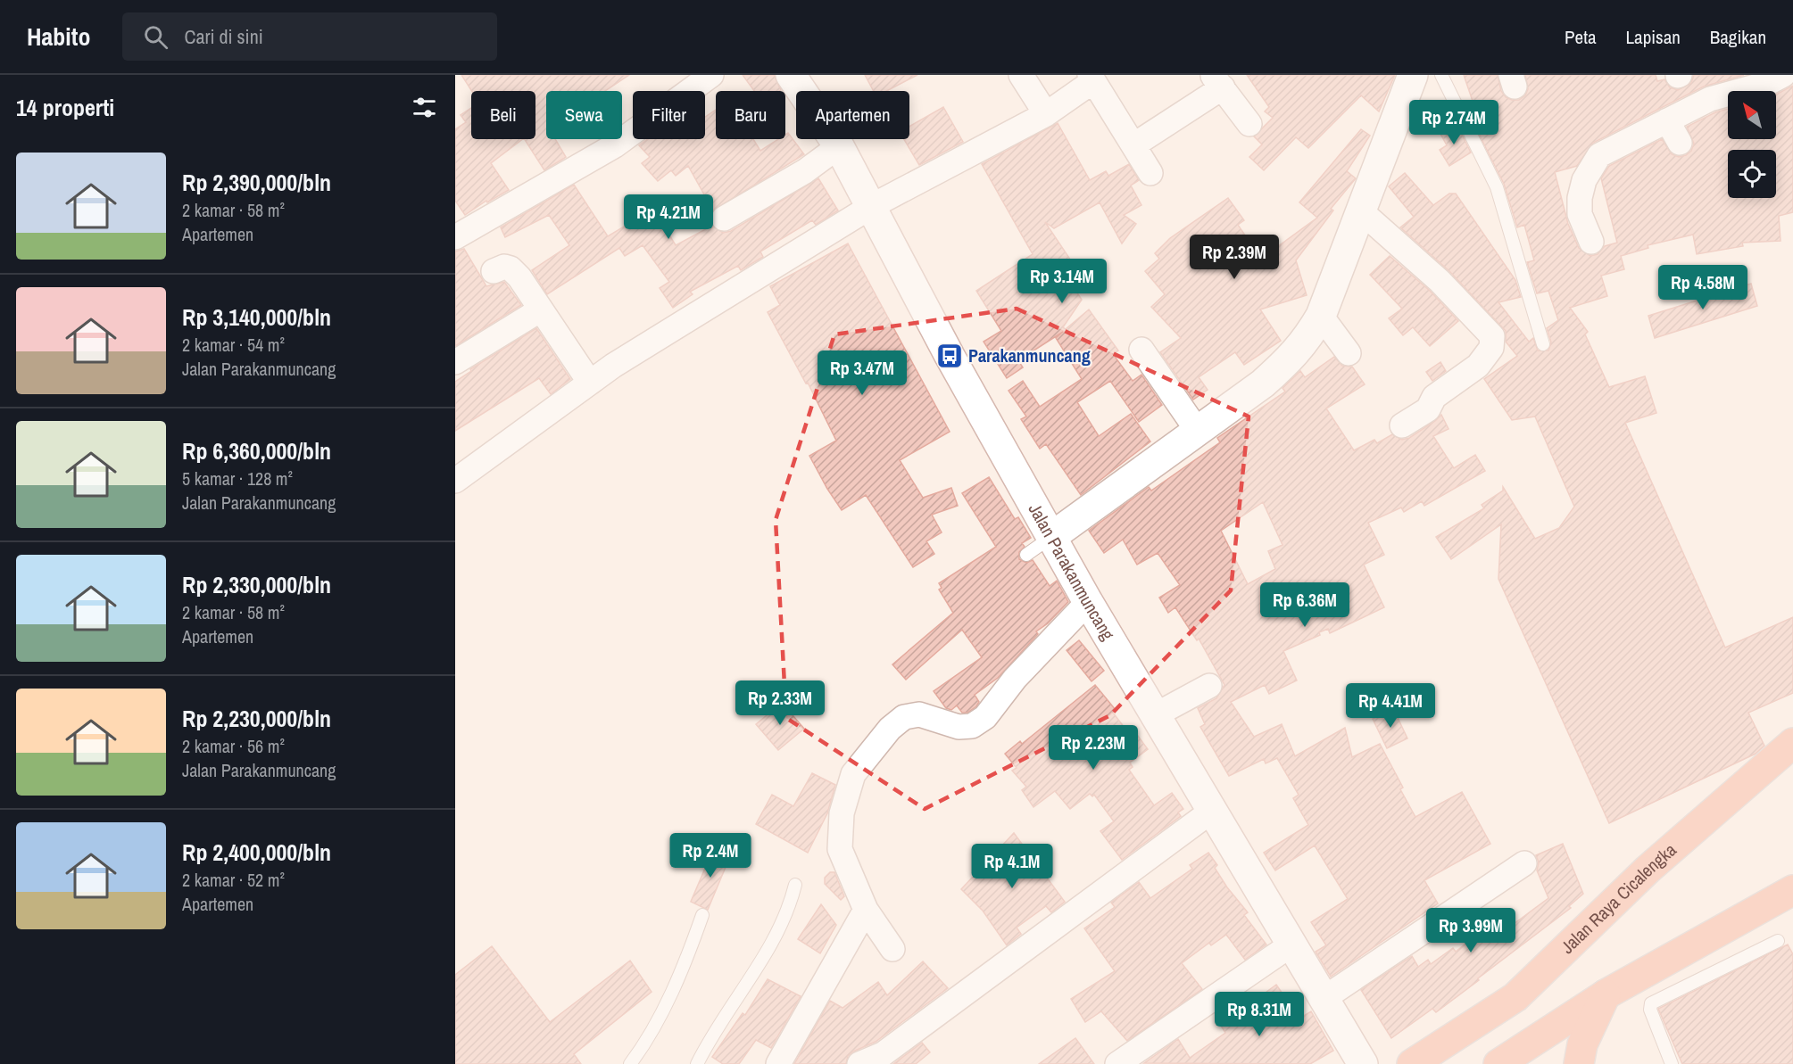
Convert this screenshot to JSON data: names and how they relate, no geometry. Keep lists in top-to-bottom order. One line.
{"streets":{"highway":["Jalan Raya Cicalengka"],"main road":["Jalan Parakanmuncang"]},"places":{"bus stop":["Parakanmuncang"]},"north":"top left","page":{"header":"Habito","search":"Cari di sini","nav":["Peta","Lapisan","Bagikan"],"heading":"14 properti","chip":["Beli","Sewa","Filter","Baru","Apartemen"],"price":["Rp 2.74M","Rp 4.21M","Rp 2.39M","Rp 3.14M","Rp 4.58M","Rp 3.47M","Rp 6.36M","Rp 2.33M","Rp 4.41M","Rp 2.23M","Rp 2.4M","Rp 4.1M","Rp 3.99M","Rp 8.31M"],"list":[{"name":"Rp 2,390,000/bln","note":"2 kamar · 58 m² · Apartemen"},{"name":"Rp 3,140,000/bln","note":"2 kamar · 54 m² · Jalan Parakanmuncang"},{"name":"Rp 6,360,000/bln","note":"5 kamar · 128 m² · Jalan Parakanmuncang"},{"name":"Rp 2,330,000/bln","note":"2 kamar · 58 m² · Apartemen"},{"name":"Rp 2,230,000/bln","note":"2 kamar · 56 m² · Jalan Parakanmuncang"},{"name":"Rp 2,400,000/bln","note":"2 kamar · 52 m² · Apartemen"}]}}
